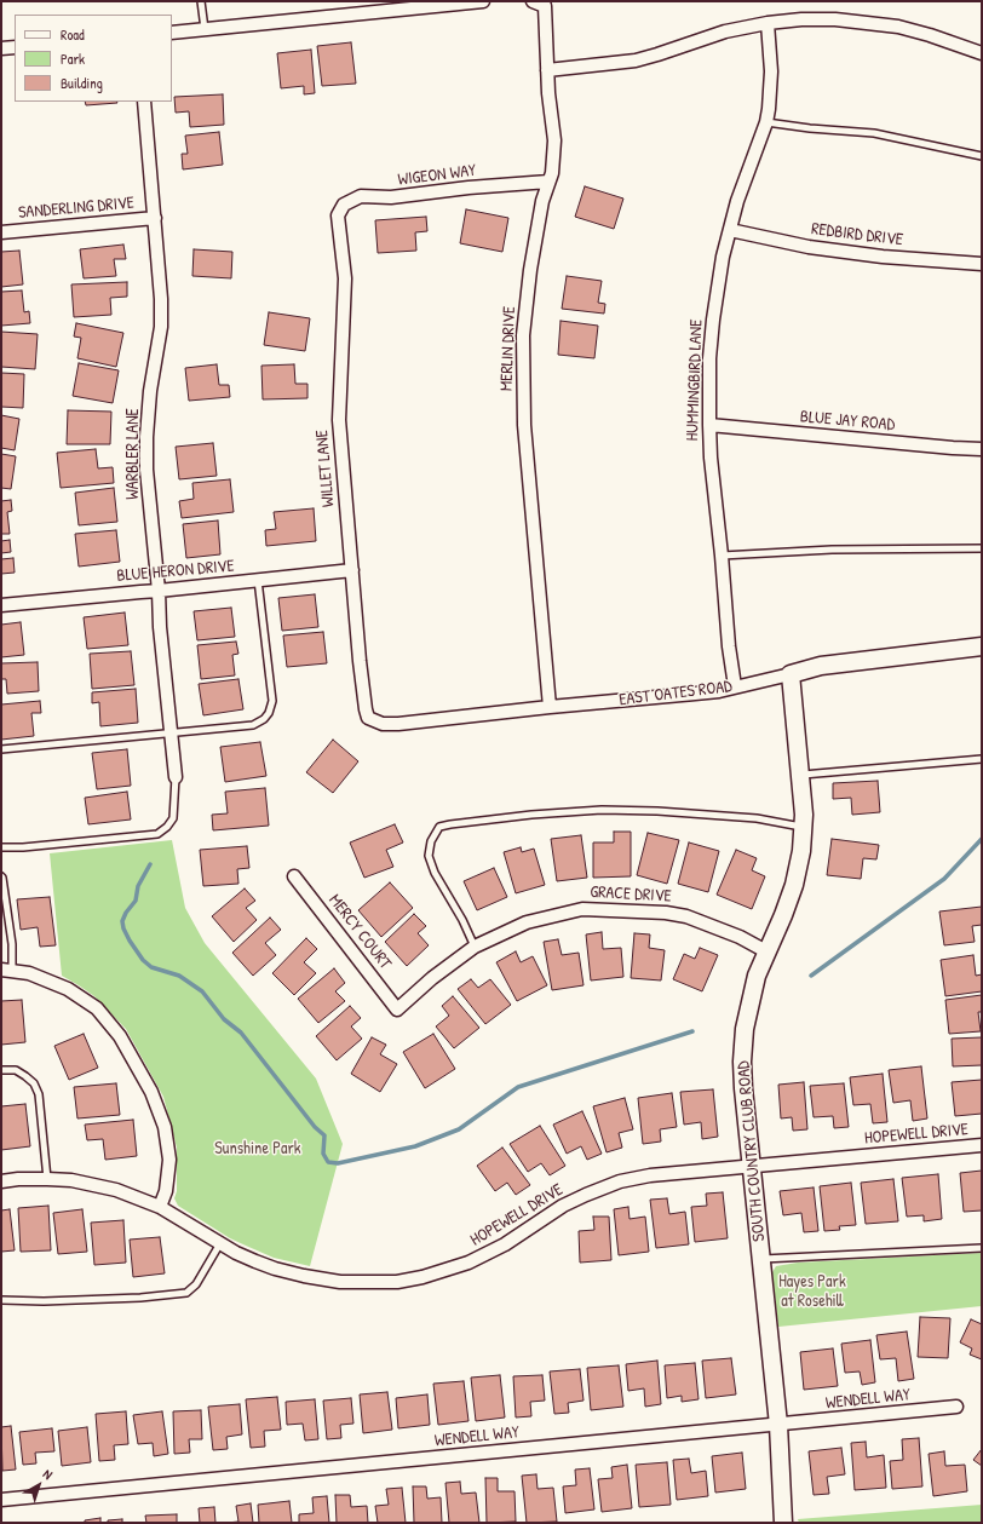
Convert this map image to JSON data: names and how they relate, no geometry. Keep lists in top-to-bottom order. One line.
{"streets":{"street":["WIGEON WAY","SANDERLING DRIVE","REDBIRD DRIVE","MERLIN DRIVE","HUMMINGBIRD LANE","BLUE JAY ROAD","WARBLER LANE","WILLET LANE","BLUE HERON DRIVE","EAST OATES ROAD","GRACE DRIVE","MERCY COURT","HOPEWELL DRIVE","SOUTH COUNTRY CLUB ROAD","WENDELL WAY"]},"crossings":[["WIGEON WAY","MERLIN DRIVE"],["WIGEON WAY","WILLET LANE"],["SANDERLING DRIVE","WARBLER LANE"],["REDBIRD DRIVE","HUMMINGBIRD LANE"],["MERLIN DRIVE","EAST OATES ROAD"],["HUMMINGBIRD LANE","BLUE JAY ROAD"],["HUMMINGBIRD LANE","EAST OATES ROAD"],["WARBLER LANE","BLUE HERON DRIVE"],["WILLET LANE","BLUE HERON DRIVE"],["WILLET LANE","EAST OATES ROAD"],["EAST OATES ROAD","SOUTH COUNTRY CLUB ROAD"],["GRACE DRIVE","MERCY COURT"],["GRACE DRIVE","SOUTH COUNTRY CLUB ROAD"],["HOPEWELL DRIVE","SOUTH COUNTRY CLUB ROAD"],["SOUTH COUNTRY CLUB ROAD","WENDELL WAY"]],"parks":["Sunshine Park","Hayes Park at Rosehill"],"legend":["Road","Park","Building"],"north":"top right"}
